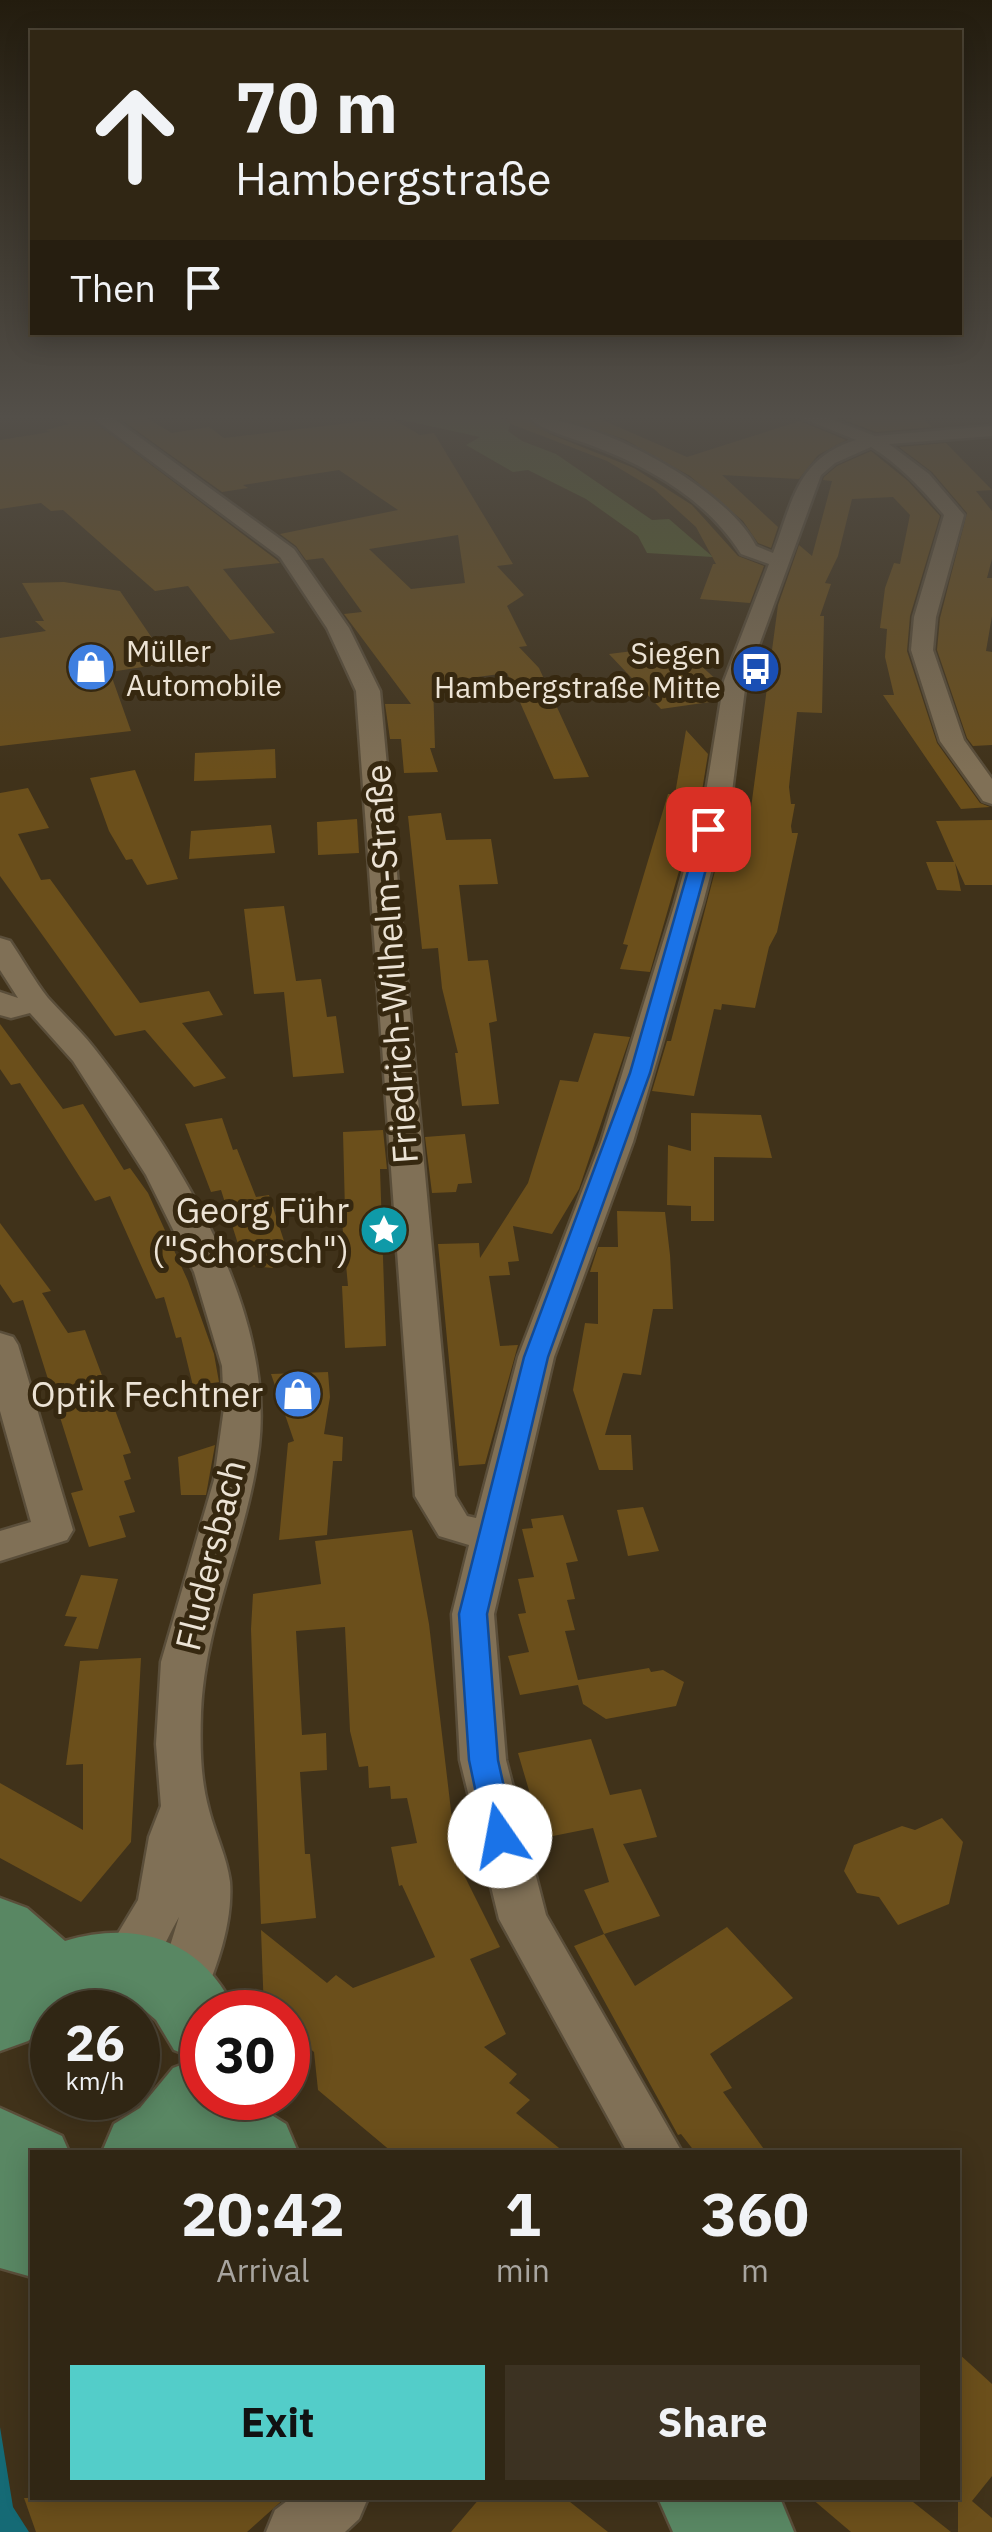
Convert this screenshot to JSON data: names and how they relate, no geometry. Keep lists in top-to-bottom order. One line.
{"streets":{"street":["Friedrich-Wilhelm-Straße","Fludersbach"]},"places":{"shop":["Müller Automobile","Optik Fechtner"],"bus stop":["Siegen Hambergstraße Mitte"],"place":["Georg Führ (\"Schorsch\")"]},"page":{"turn":["70 m","Hambergstraße"],"then":"Then","speed":"26 km/h","limit":"30","eta":["20:42","Arrival","1","min","360","m"],"buttons":["Exit","Share"]}}
